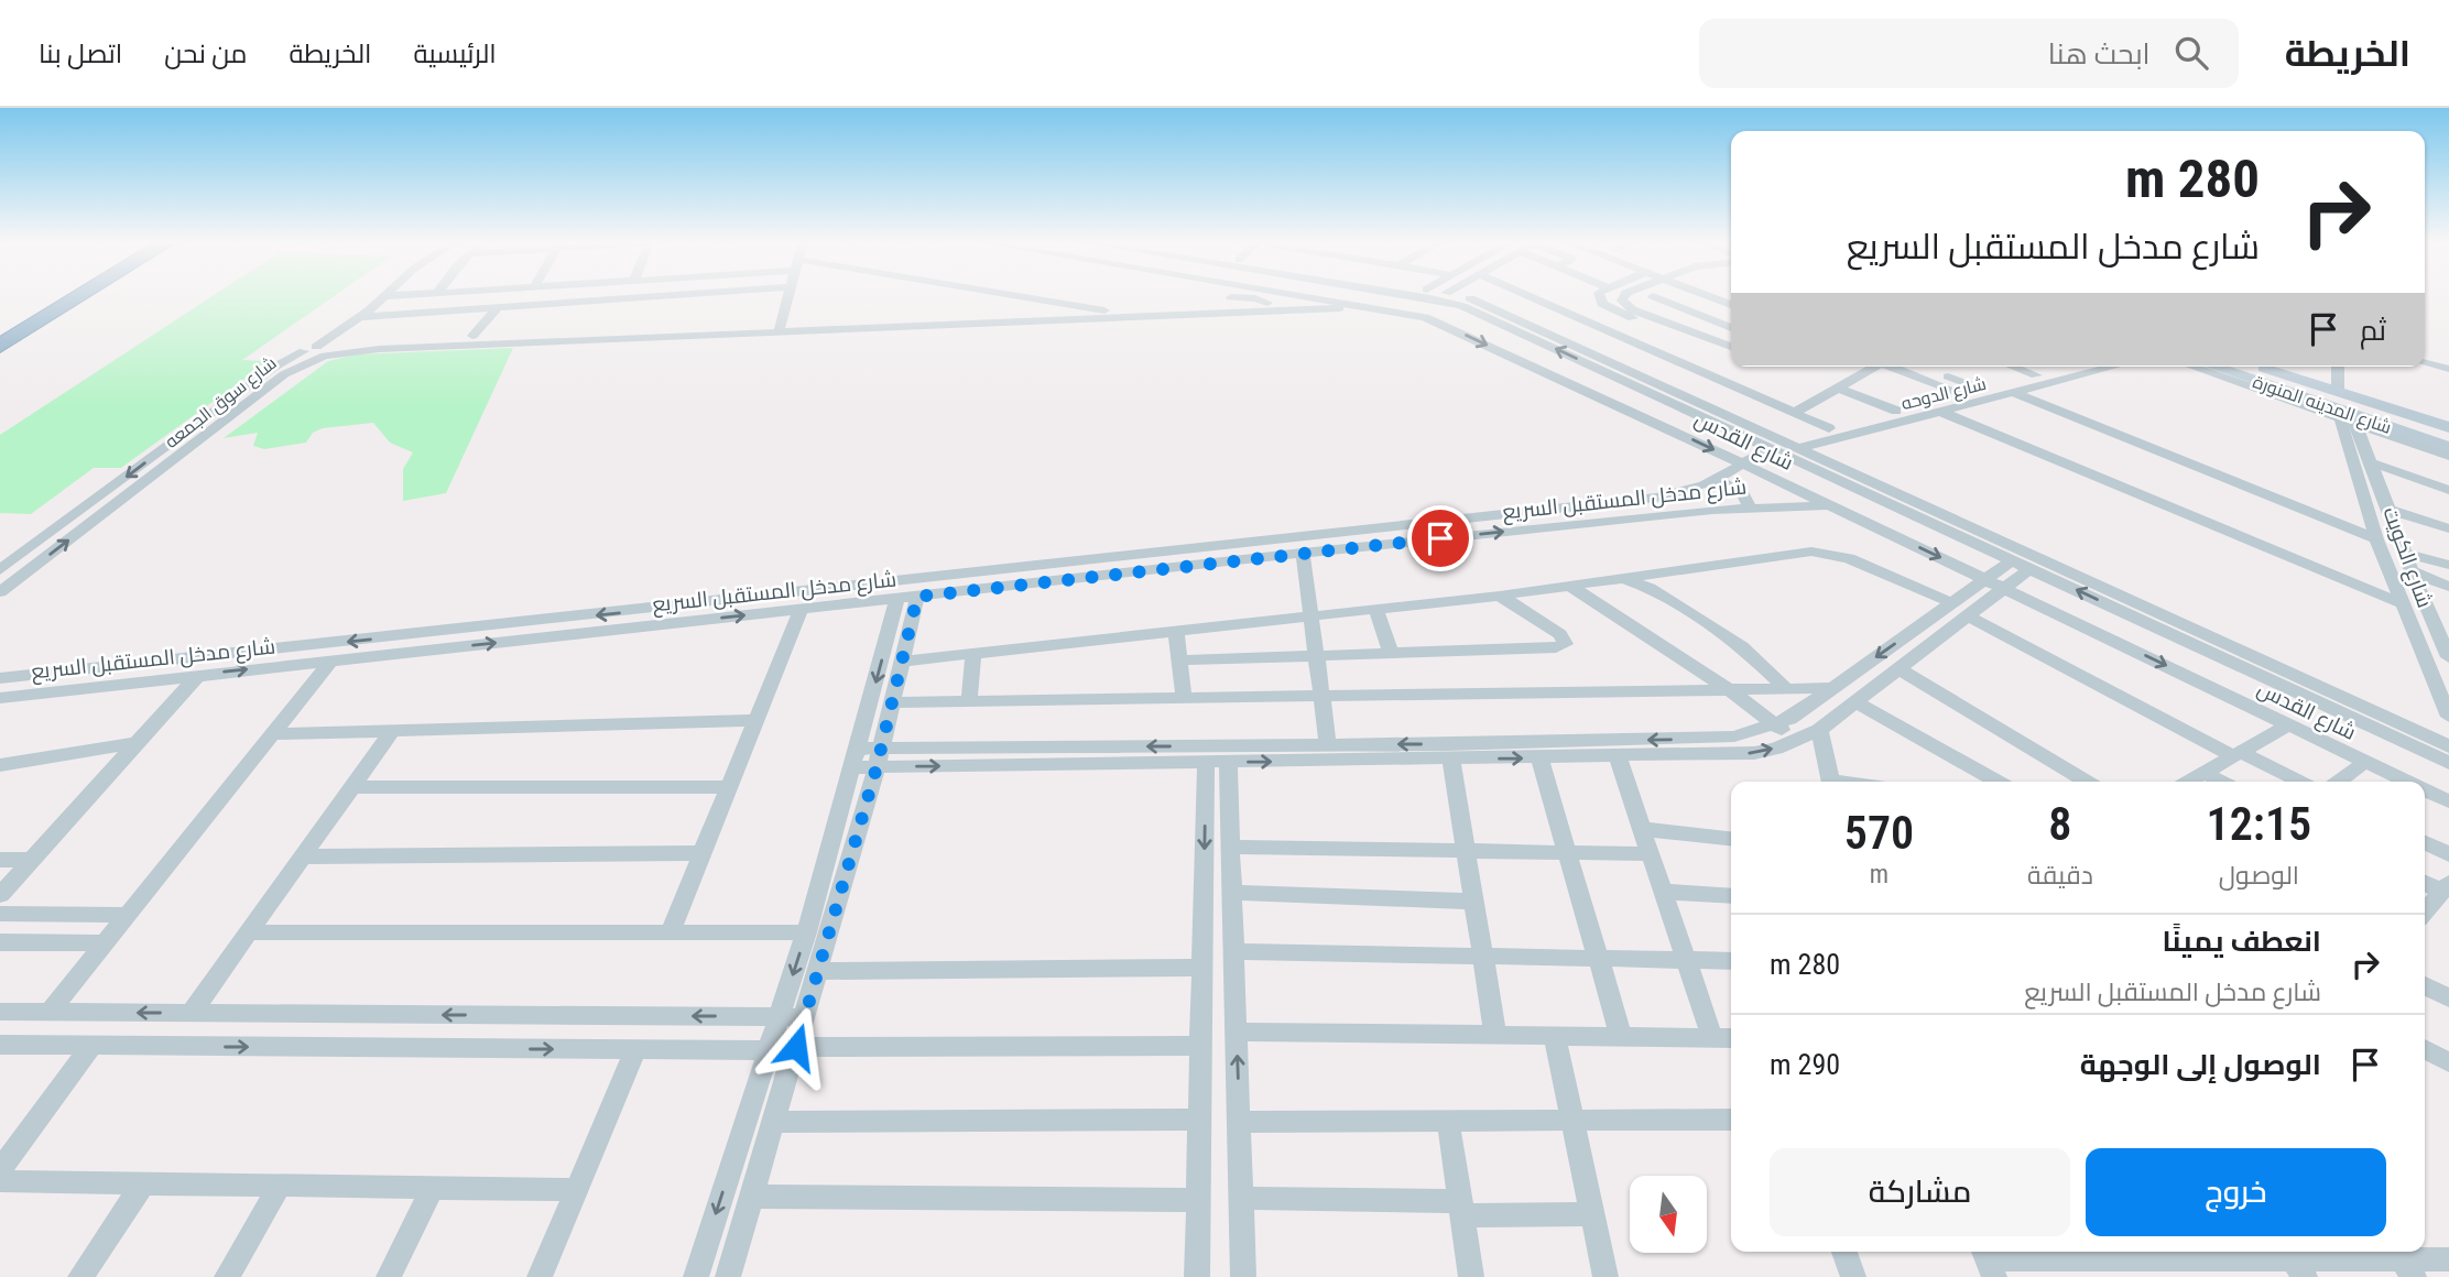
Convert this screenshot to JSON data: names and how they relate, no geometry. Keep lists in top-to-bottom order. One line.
{"streets":{"main road":["شارع المدينه المنورة"],"street":["شارع الدوحه","شارع سوق الجمعه","شارع القدس","شارع مدخل المستقبل السريع","شارع الكويت"]},"crossings":[["شارع الدوحه","شارع القدس"],["شارع الدوحه","شارع مدخل المستقبل السريع"],["شارع سوق الجمعه","شارع القدس"],["شارع المدينه المنورة","شارع الكويت"],["شارع القدس","شارع مدخل المستقبل السريع"]],"north":"bottom","page":{"header":"الخريطة","search":"ابحث هنا","nav":["الرئيسية","الخريطة","من نحن","اتصل بنا"],"turn":["280 m","شارع مدخل المستقبل السريع"],"then":"ثم","eta":["12:15","الوصول","8","دقيقة","570","m"],"list":[{"name":"انعطف يمينًا","note":"شارع مدخل المستقبل السريع","value":"280 m"},{"name":"الوصول إلى الوجهة","value":"290 m"}],"buttons":["خروج","مشاركة"]}}
